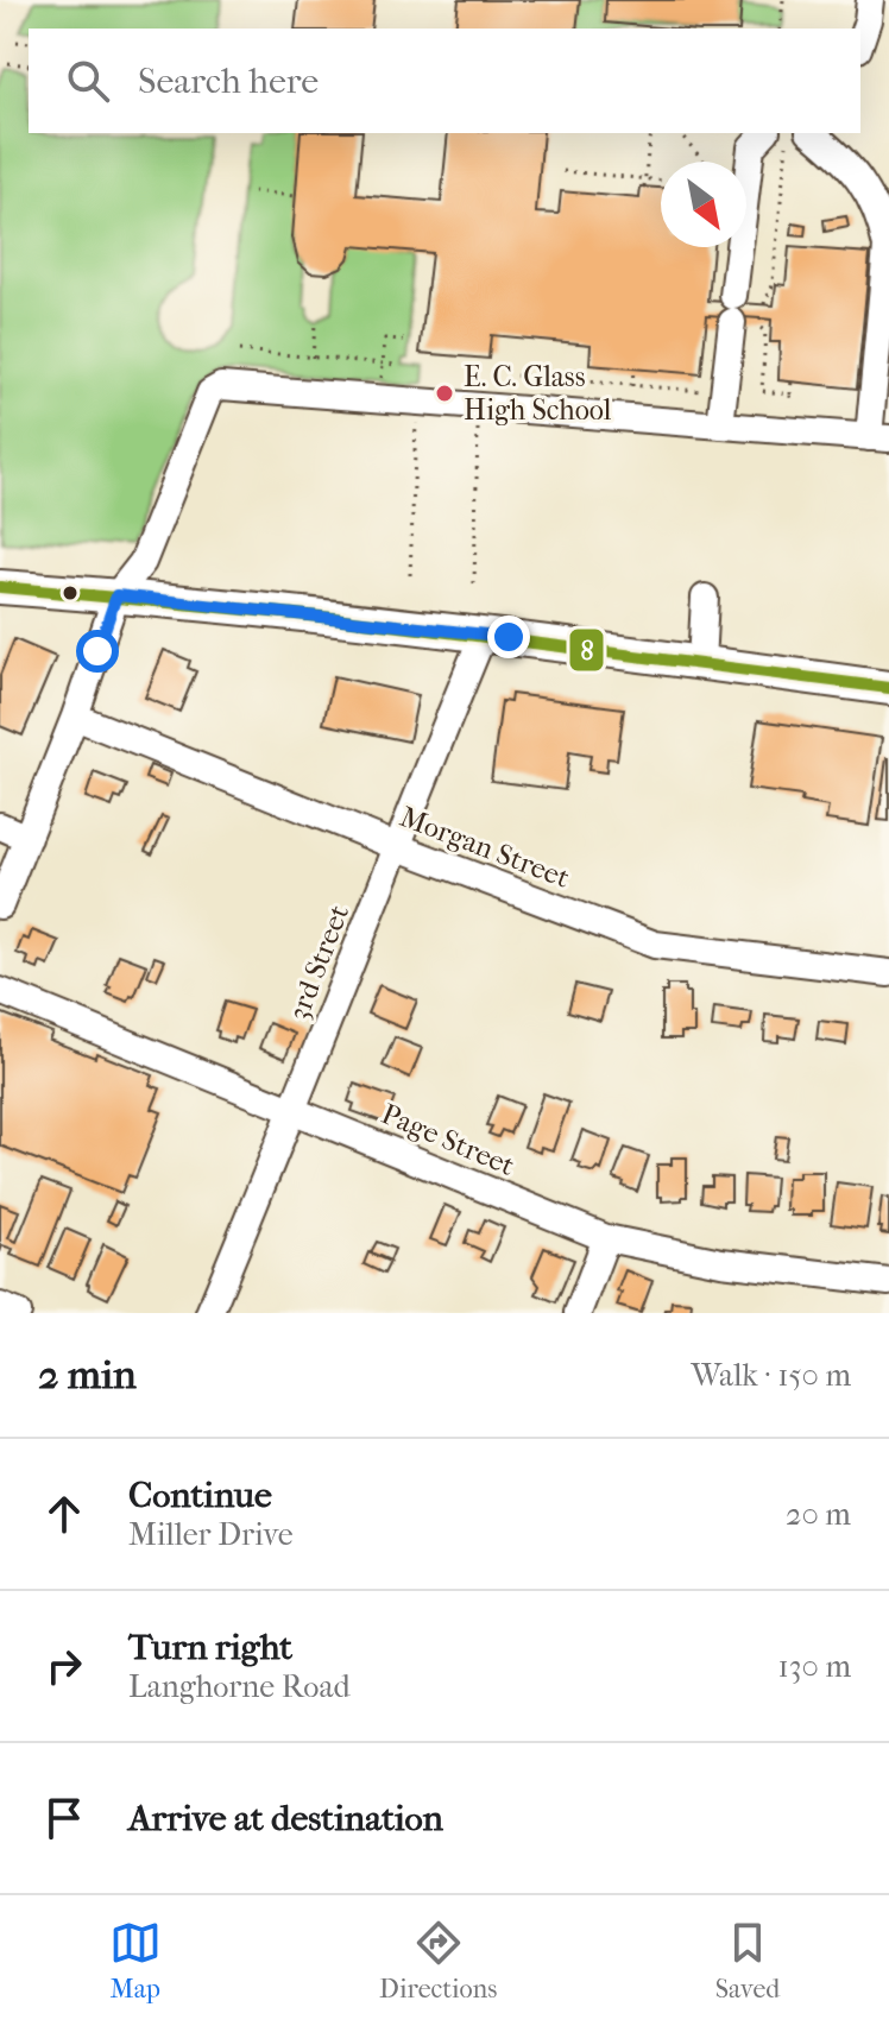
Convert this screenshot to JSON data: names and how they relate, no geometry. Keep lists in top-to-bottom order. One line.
{"streets":{"street":["Morgan Street","3rd Street","Page Street"]},"crossings":[["Morgan Street","3rd Street"],["3rd Street","Page Street"]],"places":["E. C. Glass High School"],"lines":["transit line 8"],"north":"bottom right","page":{"search":"Search here","heading":["2 min","Walk · 150 m"],"list":[["Continue","Miller Drive","20 m"],["Turn right","Langhorne Road","130 m"],"Arrive at destination"],"nav":["Map","Directions","Saved"]}}
